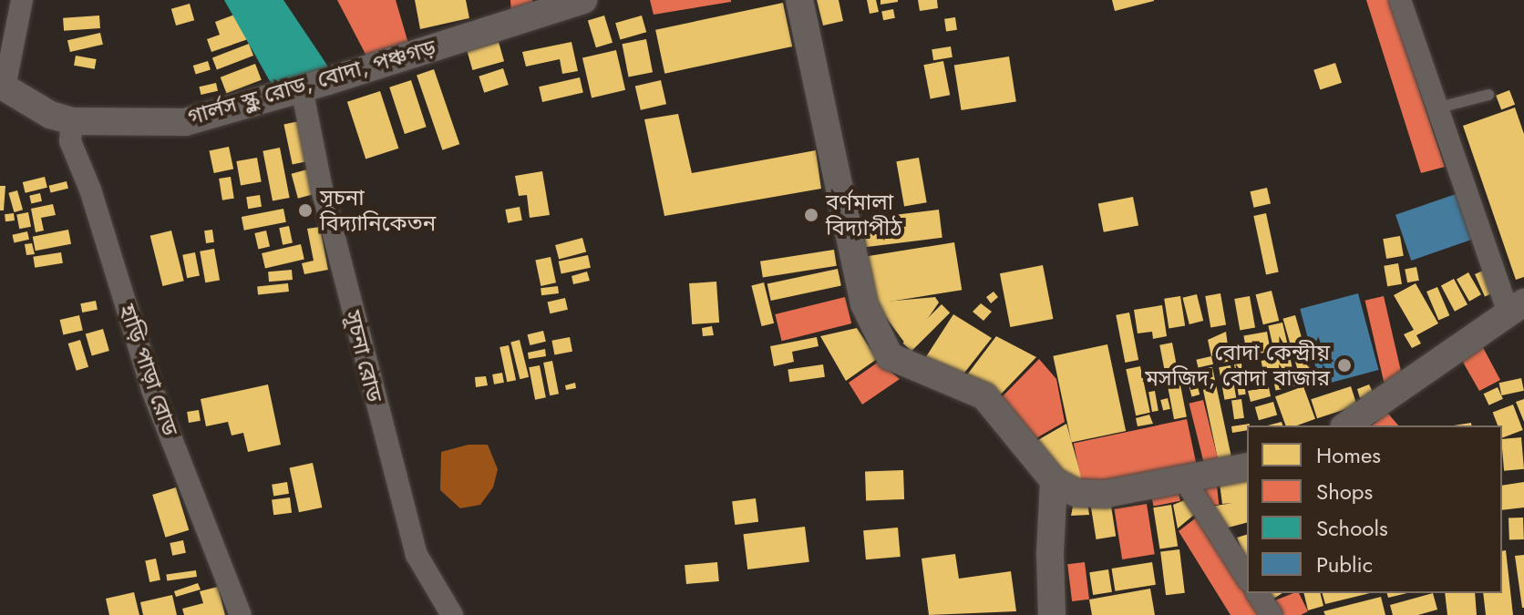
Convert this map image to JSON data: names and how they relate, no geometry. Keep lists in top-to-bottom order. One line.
{"streets":{"street":["গার্লস স্কুল রোড, বোদা, পঞ্চগড়","সূচনা রোড","হাড়ি পাড়া রোড"]},"crossings":[["গার্লস স্কুল রোড, বোদা, পঞ্চগড়","সূচনা রোড"],["গার্লস স্কুল রোড, বোদা, পঞ্চগড়","হাড়ি পাড়া রোড"]],"places":["সূচনা বিদ্যানিকেতন","বর্ণমালা বিদ্যাপীঠ","বোদা কেন্দ্রীয় মসজিদ, বোদা বাজার"],"legend":["Homes","Shops","Schools","Public"]}
